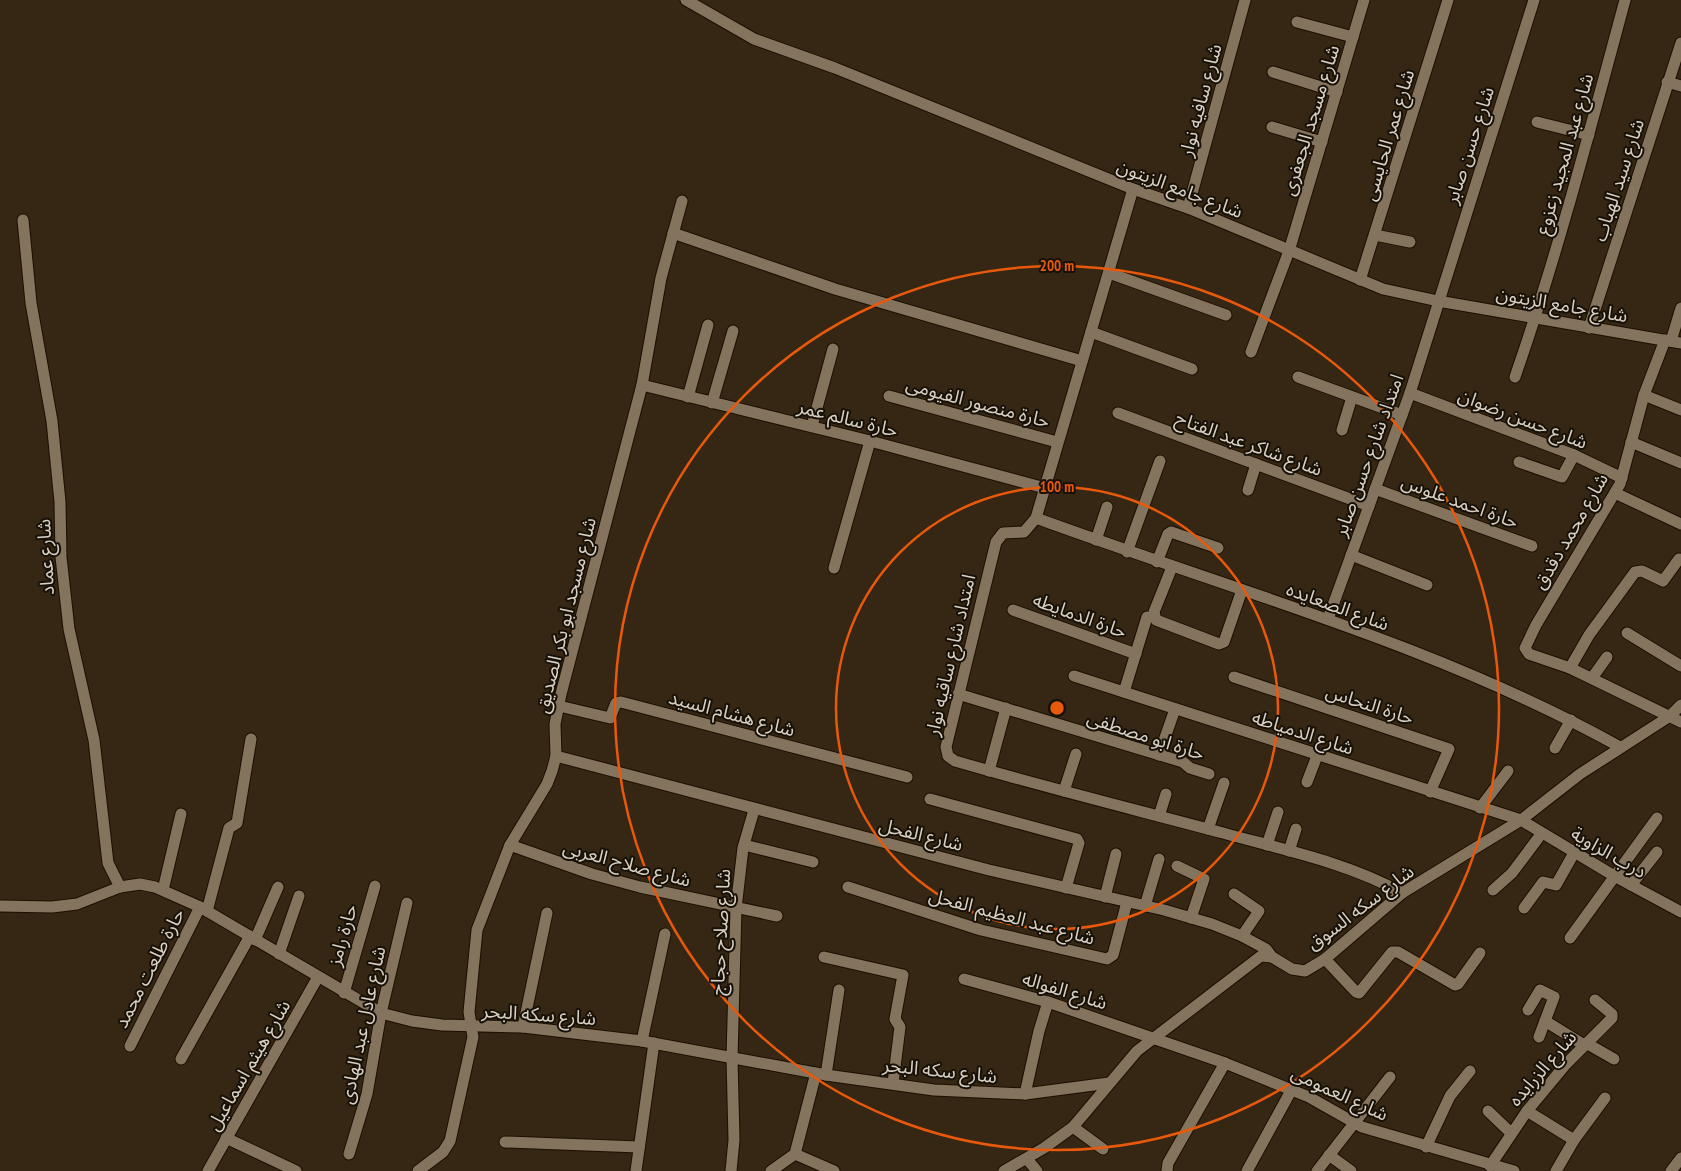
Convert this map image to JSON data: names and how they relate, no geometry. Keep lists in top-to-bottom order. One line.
{"streets":{"street":["شارع سافيه نوار","شارع مسجد الجعفرى","شارع عمر الحايسى","شارع حسن صابر","شارع عبد المجيد زعزوع","شارع سيد الهباب","شارع جامع الزيتون","حارة منصور الفيومى","حارة سالم عمر","شارع حسن رضوان","شارع شاكر عبد الفتاح","امتداد شارع حسن صابر","حارة احمد علوس","شارع محمد دقدق","شارع عماد","شارع الصعايده","شارع مسجد ابو بكر الصديق","حارة الدمايطه","امتداد شارع ساقيه نوار","حارة النحاس","شارع هشام السيد","شارع الدمياطه","حارة ابو مصطفى","شارع الفحل","درب الزاوية","شارع صلاح العربى","شارع سكه السوق","شارع عبد العظيم الفحل","شارع صلاح حجاج","حارة رامز","حارة طلعت محمد","شارع الفواله","شارع سكه البحر","شارع عادل عبد الهادى","شارع هيثم اسماعيل","شارع الزرايده","شارع العمومى"]},"crossings":[["شارع سافيه نوار","شارع جامع الزيتون"],["شارع مسجد الجعفرى","شارع جامع الزيتون"],["شارع عمر الحايسى","شارع جامع الزيتون"],["شارع حسن صابر","شارع جامع الزيتون"],["شارع حسن صابر","امتداد شارع حسن صابر"],["شارع عبد المجيد زعزوع","شارع جامع الزيتون"],["شارع سيد الهباب","شارع جامع الزيتون"],["شارع جامع الزيتون","امتداد شارع حسن صابر"],["شارع جامع الزيتون","شارع محمد دقدق"],["حارة سالم عمر","شارع مسجد ابو بكر الصديق"],["شارع حسن رضوان","امتداد شارع حسن صابر"],["شارع حسن رضوان","شارع محمد دقدق"],["شارع شاكر عبد الفتاح","امتداد شارع حسن صابر"],["امتداد شارع حسن صابر","حارة احمد علوس"],["امتداد شارع حسن صابر","شارع الصعايده"],["شارع عماد","شارع سكه البحر"],["شارع الصعايده","امتداد شارع ساقيه نوار"],["شارع الصعايده","شارع سكه السوق"],["شارع مسجد ابو بكر الصديق","شارع هشام السيد"],["شارع مسجد ابو بكر الصديق","شارع الفحل"],["شارع مسجد ابو بكر الصديق","شارع صلاح العربى"],["شارع مسجد ابو بكر الصديق","شارع سكه البحر"],["امتداد شارع ساقيه نوار","حارة ابو مصطفى"],["امتداد شارع ساقيه نوار","شارع سكه السوق"],["حارة النحاس","شارع الدمياطه"],["شارع الدمياطه","درب الزاوية"],["شارع الدمياطه","شارع سكه السوق"],["شارع الفحل","شارع سكه السوق"],["شارع الفحل","شارع عبد العظيم الفحل"],["شارع الفحل","شارع صلاح حجاج"],["درب الزاوية","شارع سكه السوق"],["شارع صلاح العربى","شارع صلاح حجاج"],["شارع صلاح حجاج","شارع سكه البحر"],["حارة رامز","شارع سكه البحر"],["حارة طلعت محمد","شارع سكه البحر"],["شارع الفواله","شارع العمومى"],["شارع سكه البحر","شارع عادل عبد الهادى"],["شارع سكه البحر","شارع هيثم اسماعيل"],["شارع الزرايده","شارع العمومى"]],"rings":["200 m","100 m"]}
